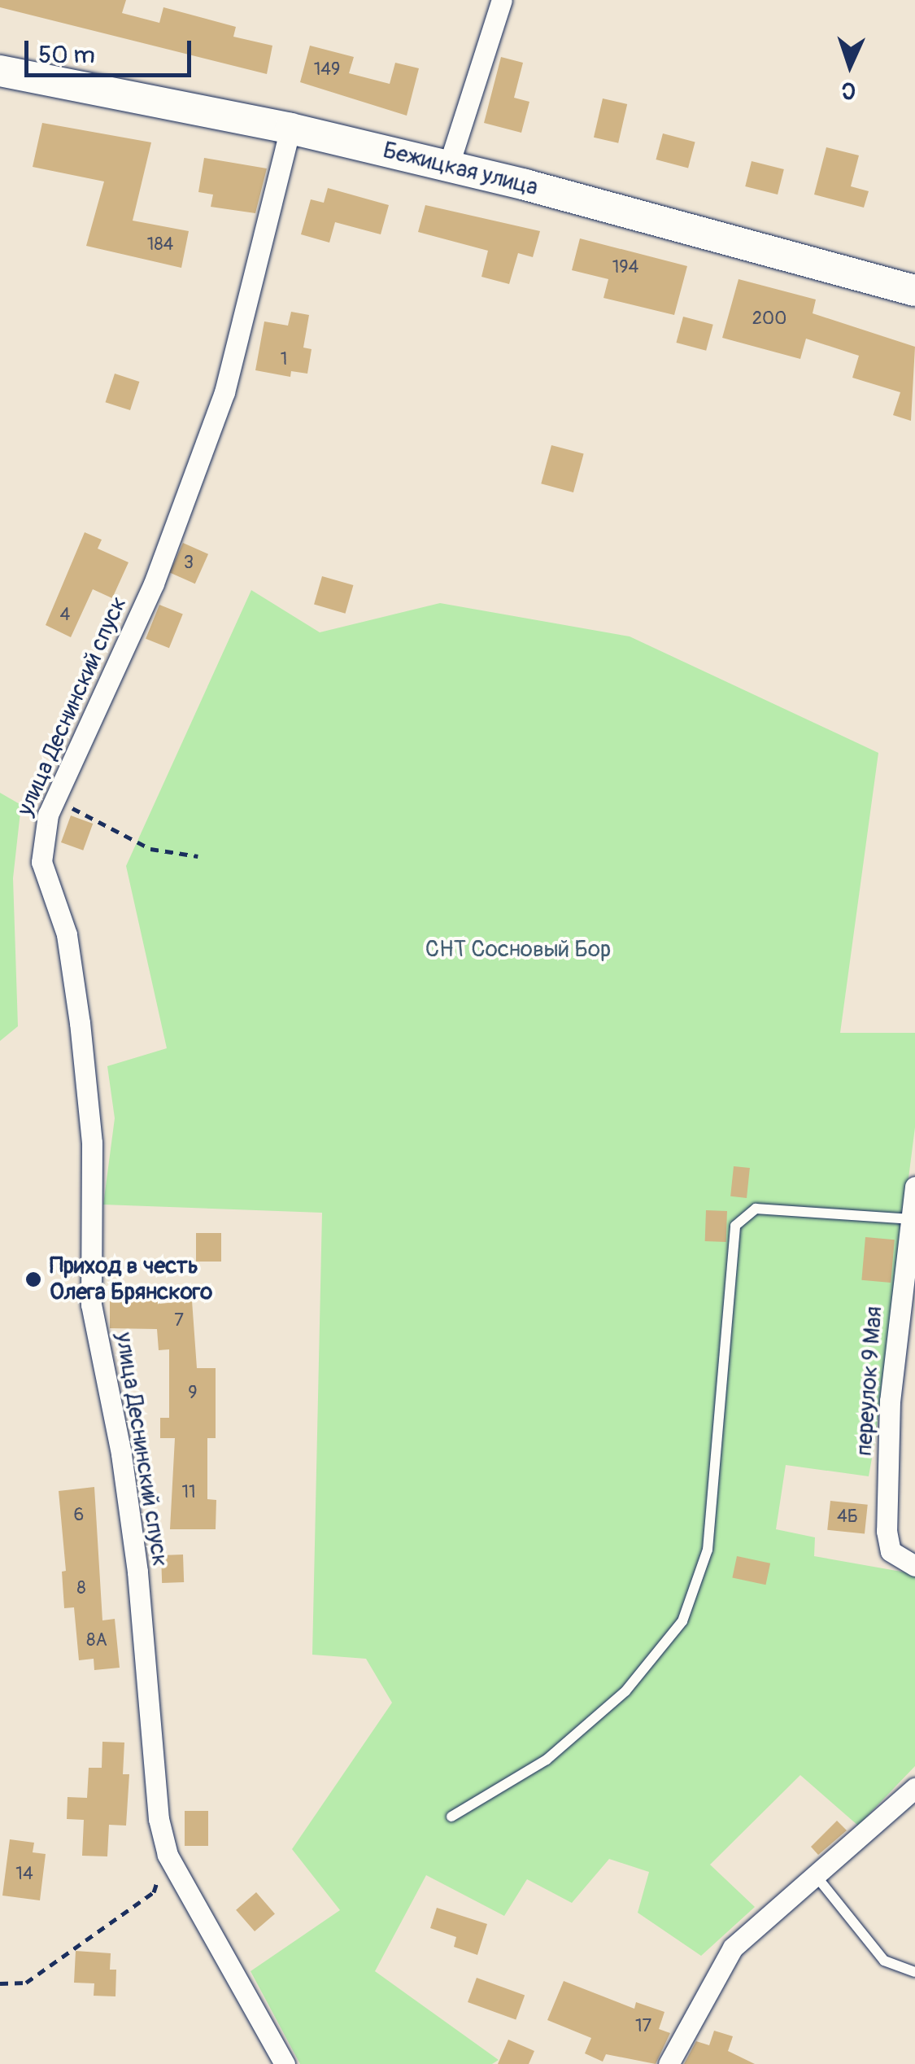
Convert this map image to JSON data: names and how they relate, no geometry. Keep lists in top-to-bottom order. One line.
{"streets":{"main road":["Бежицкая улица"],"street":["улица Деснинский спуск","переулок 9 Мая"]},"crossings":[["Бежицкая улица","улица Деснинский спуск"]],"parks":["СНТ Сосновый Бор"],"places":["Приход в честь Олега Брянского"],"house_numbers":["149","184","194","200","1","3","4","7","9","11","6","4Б","8","8А","14","17"],"scale_bar":"50 m","north":"bottom"}
